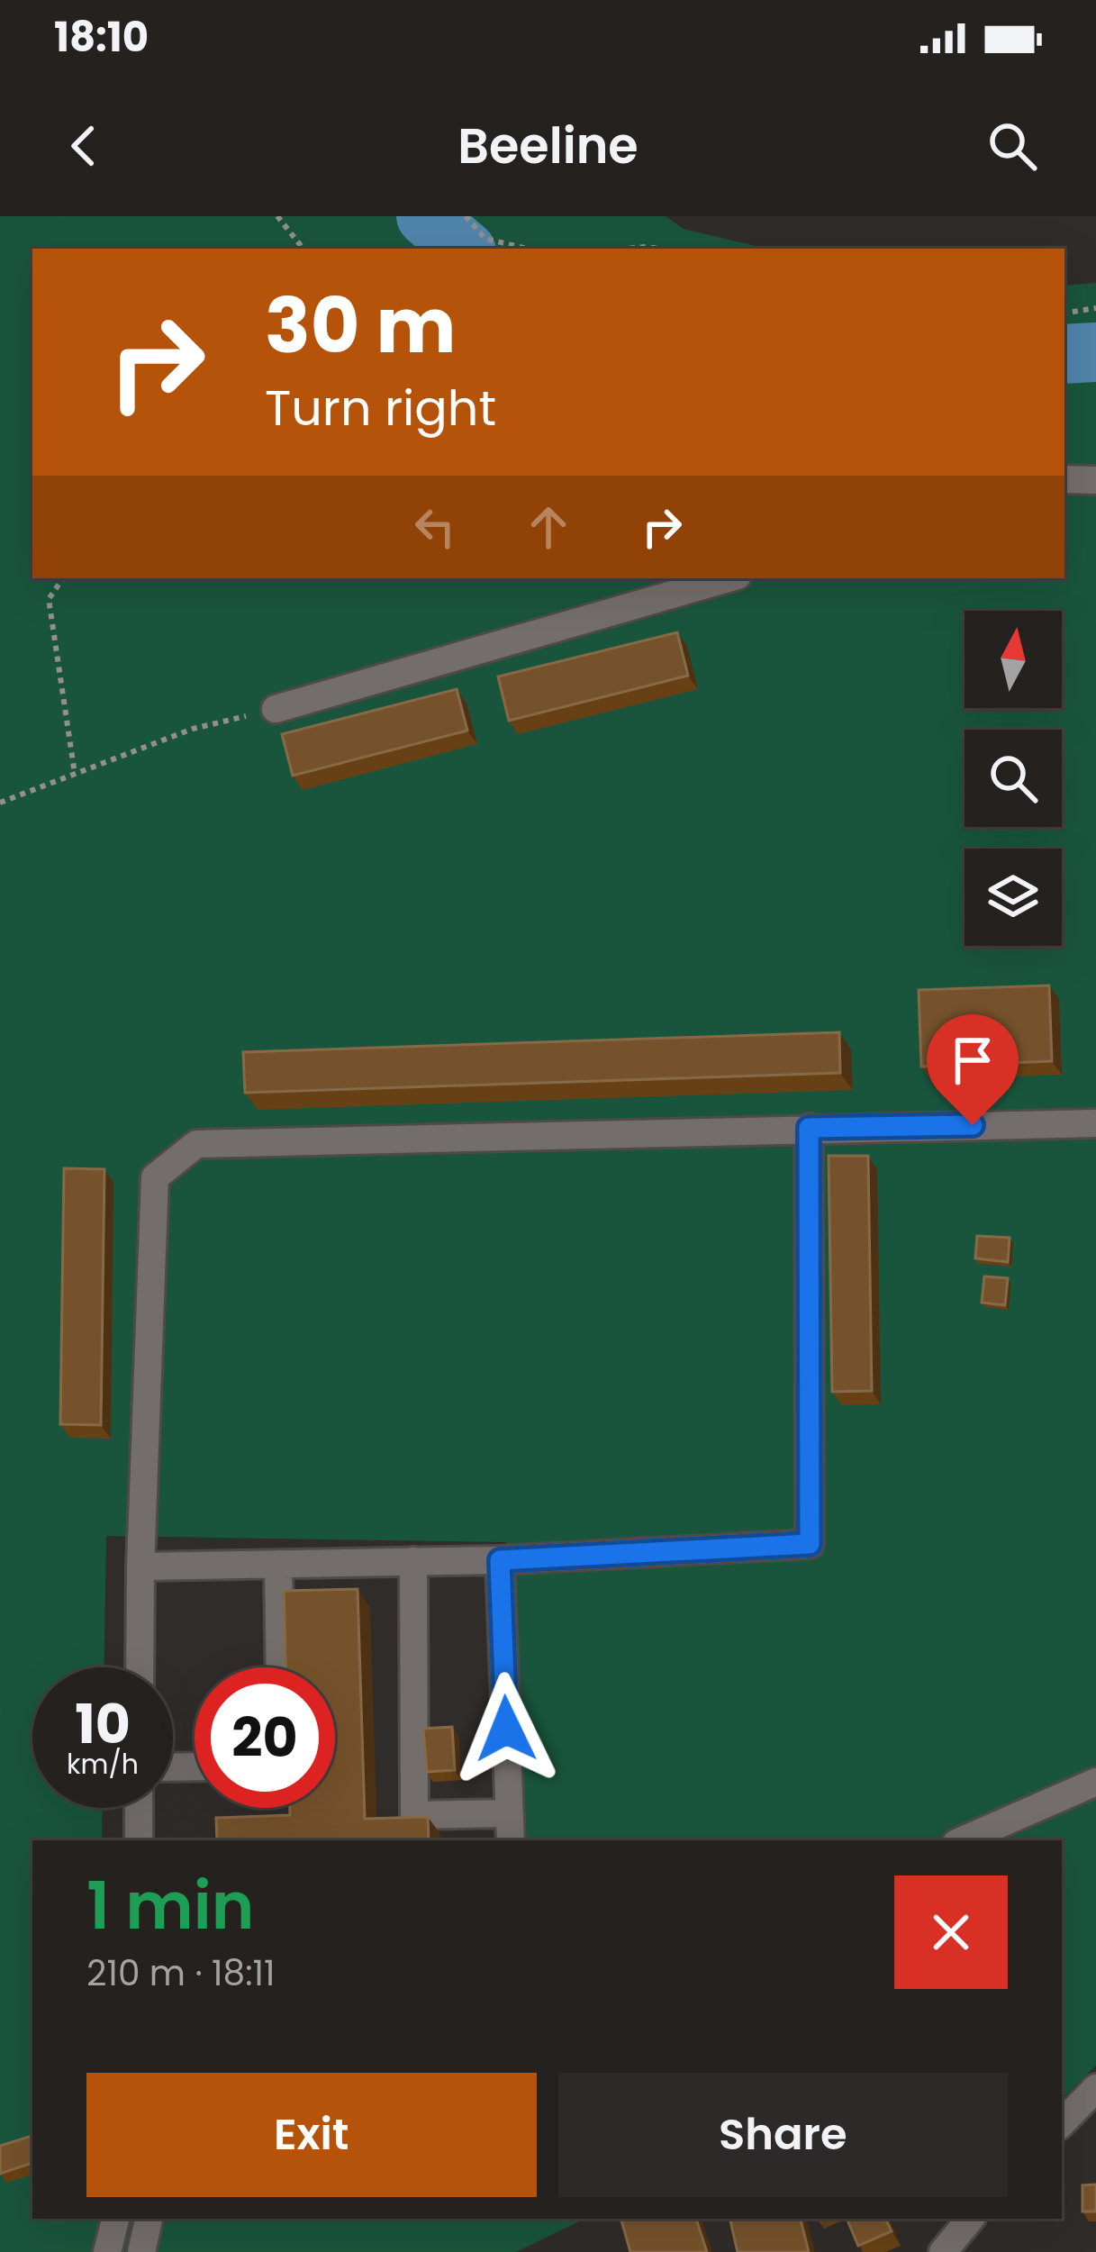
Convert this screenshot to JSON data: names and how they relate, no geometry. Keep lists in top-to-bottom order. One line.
{"north":"top","page":{"status":"18:10","header":"Beeline","turn":["30 m","Turn right"],"speed":"10 km/h","limit":"20","heading":["1 min","210 m · 18:11"],"buttons":["Exit","Share"]}}
